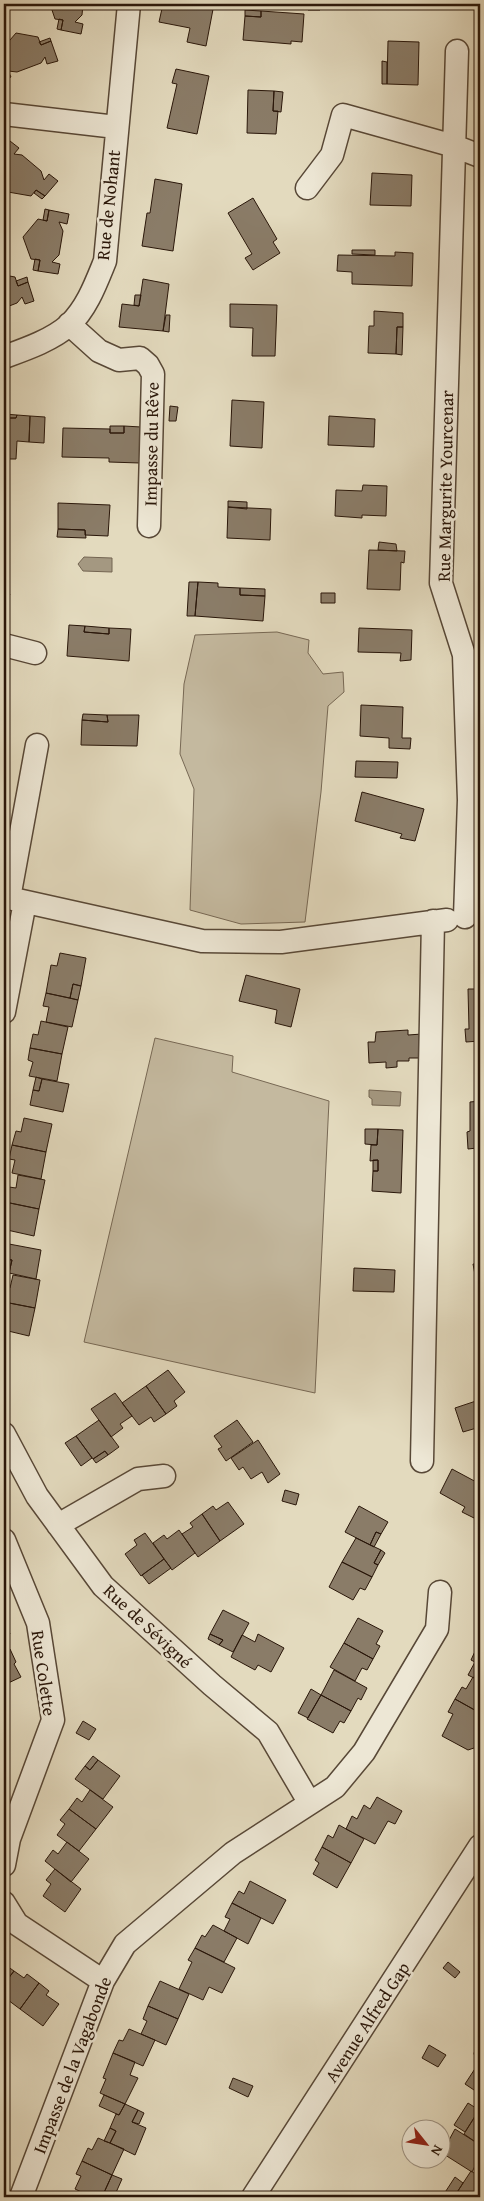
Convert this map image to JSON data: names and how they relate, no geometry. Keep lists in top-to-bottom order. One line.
{"streets":{"street":["Rue de Nohant","Impasse du Rêve","Rue Margurite Yourcenar","Rue de Sévigné","Rue Colette","Avenue Alfred Gap","Impasse de la Vagabonde"]},"crossings":[["Rue de Nohant","Impasse du Rêve"],["Rue de Sévigné","Impasse de la Vagabonde"]],"north":"bottom right"}
